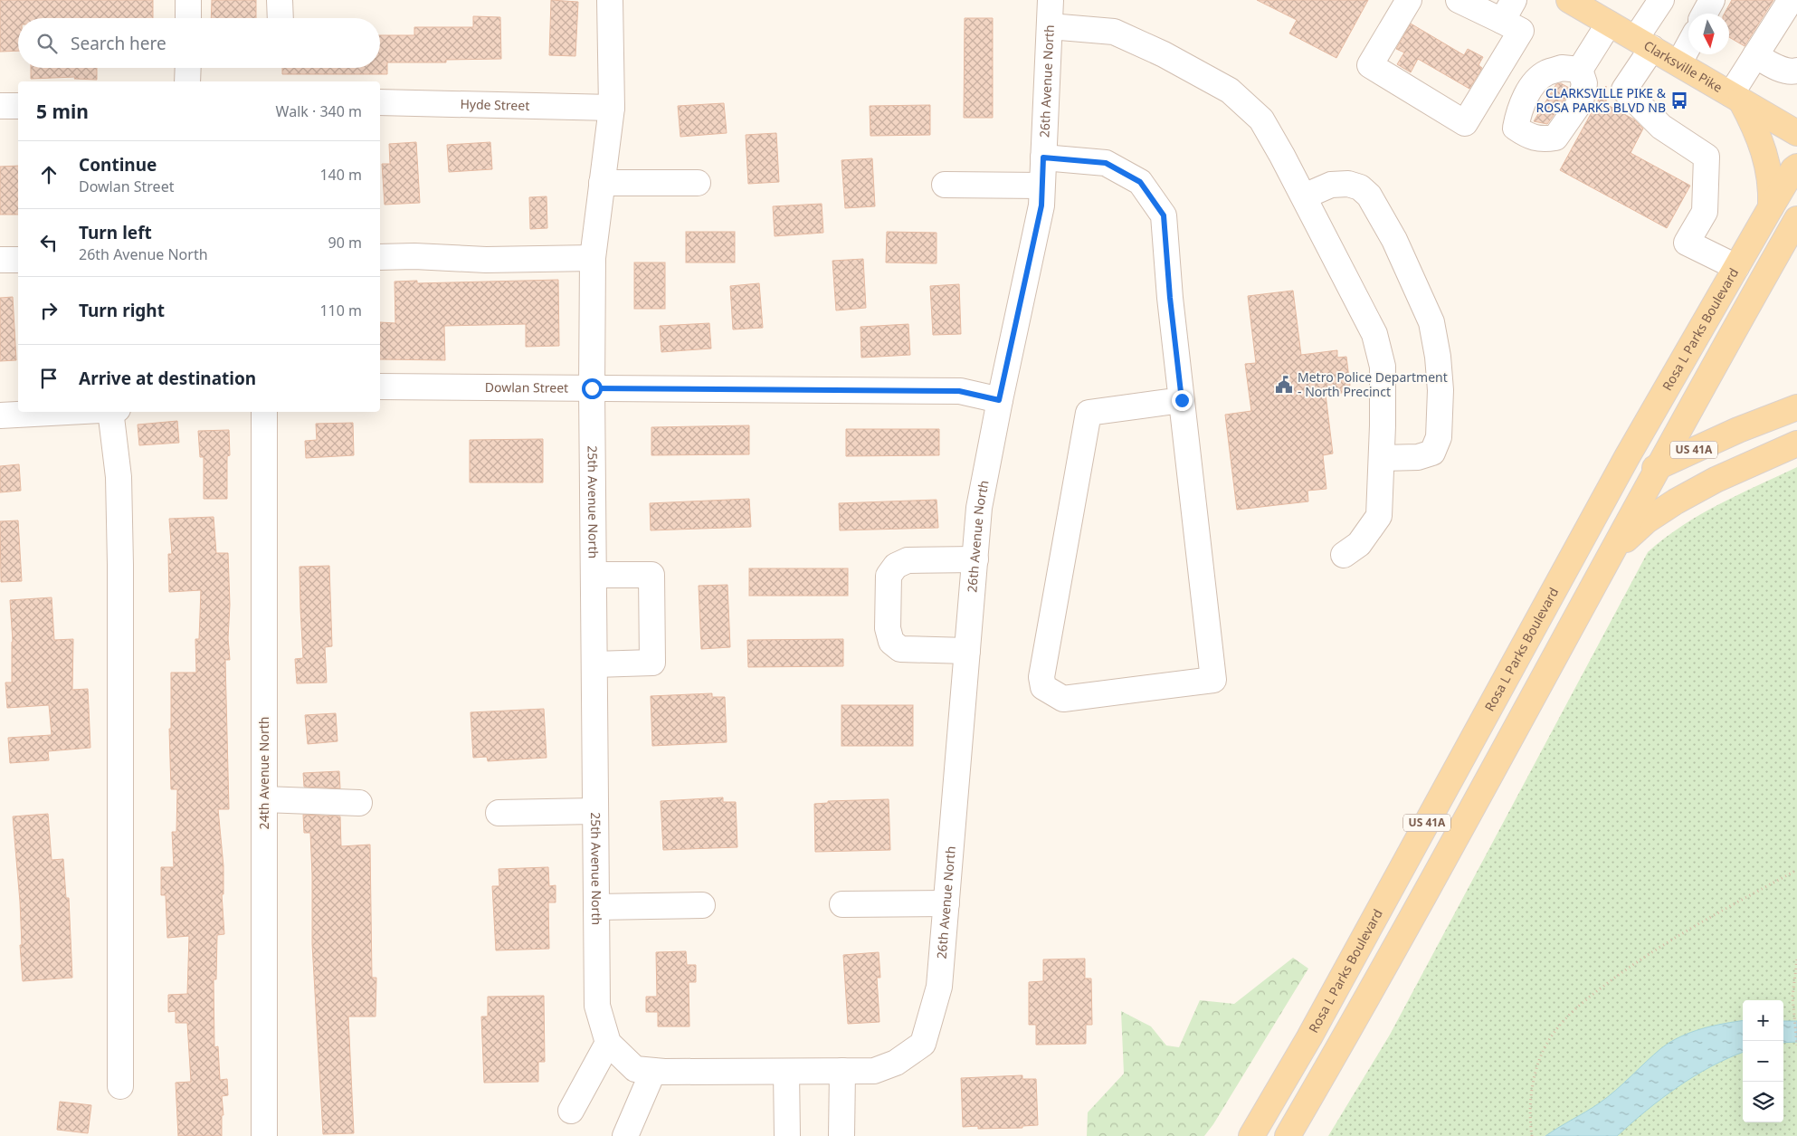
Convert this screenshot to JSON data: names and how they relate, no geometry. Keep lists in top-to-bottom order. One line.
{"streets":{"main road":["Clarksville Pike","Rosa L Parks Boulevard","US 41A"],"street":["26th Avenue North","Hyde Street","Dowlan Street","25th Avenue North","24th Avenue North"]},"crossings":[["26th Avenue North","Dowlan Street"],["26th Avenue North","25th Avenue North"],["Hyde Street","25th Avenue North"],["Rosa L Parks Boulevard","US 41A"],["Dowlan Street","25th Avenue North"]],"places":{"bus stop":["CLARKSVILLE PIKE & ROSA PARKS BLVD NB"],"public building":["Metro Police Department - North Precinct"]},"north":"bottom","page":{"search":"Search here","heading":["5 min","Walk · 340 m"],"list":[["Continue","Dowlan Street","140 m"],["Turn left","26th Avenue North","90 m"],["Turn right","110 m"],"Arrive at destination"],"map_buttons":["+","−"]}}
